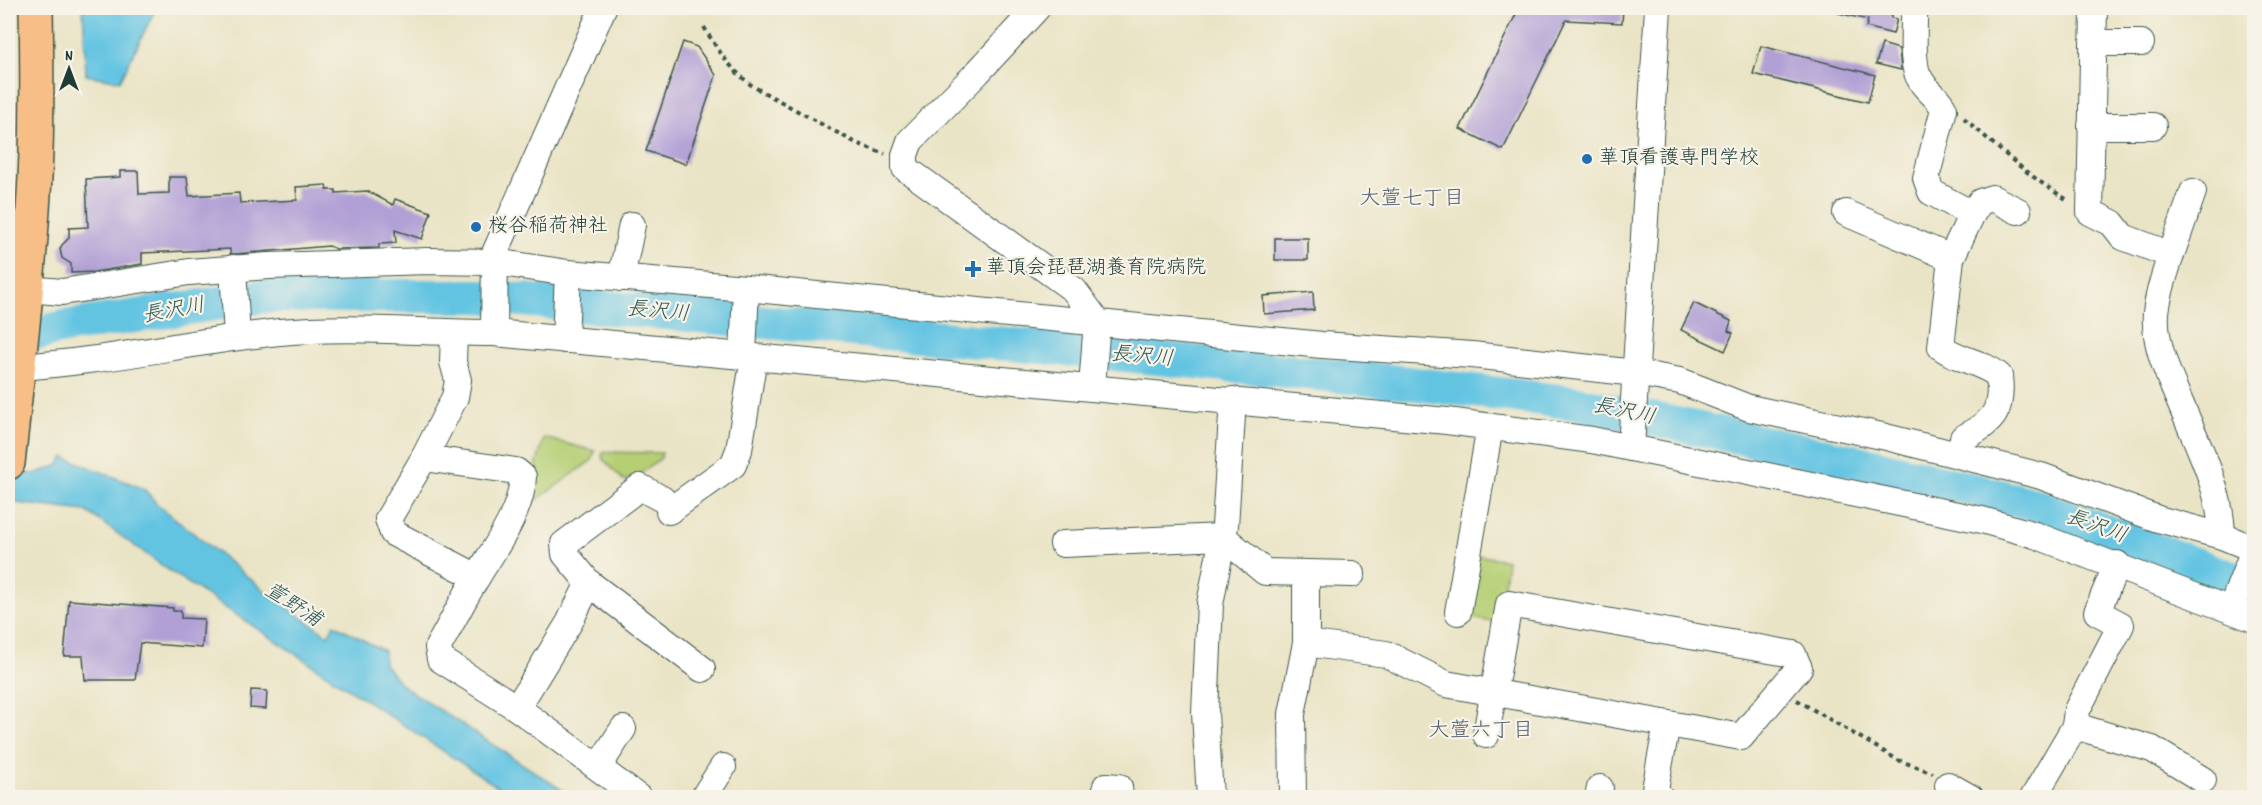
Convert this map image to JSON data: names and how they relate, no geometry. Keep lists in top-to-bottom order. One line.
{"districts":["大萱七丁目","大萱六丁目"],"water":["長沢川","萱野浦"],"places":{"other":["華頂看護専門学校","桜谷稲荷神社"],"health":["華頂会琵琶湖養育院病院"]},"north":"top"}
